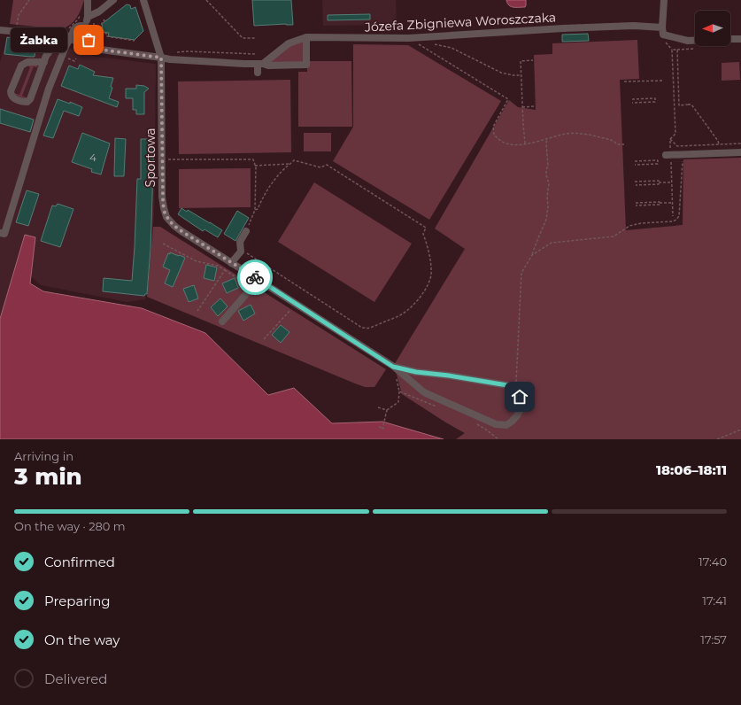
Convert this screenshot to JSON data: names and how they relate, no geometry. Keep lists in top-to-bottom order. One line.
{"streets":{"street":["Józefa Zbigniewa Woroszczaka","Sportowa"]},"places":["Żabka"],"house_numbers":["4"],"north":"left","page":{"bubble":"Żabka","heading":["3 min","Arriving in","18:06–18:11"],"bar":"On the way · 280 m","list":[["Confirmed","17:40"],["Preparing","17:41"],["On the way","17:57"],"Delivered"]}}
